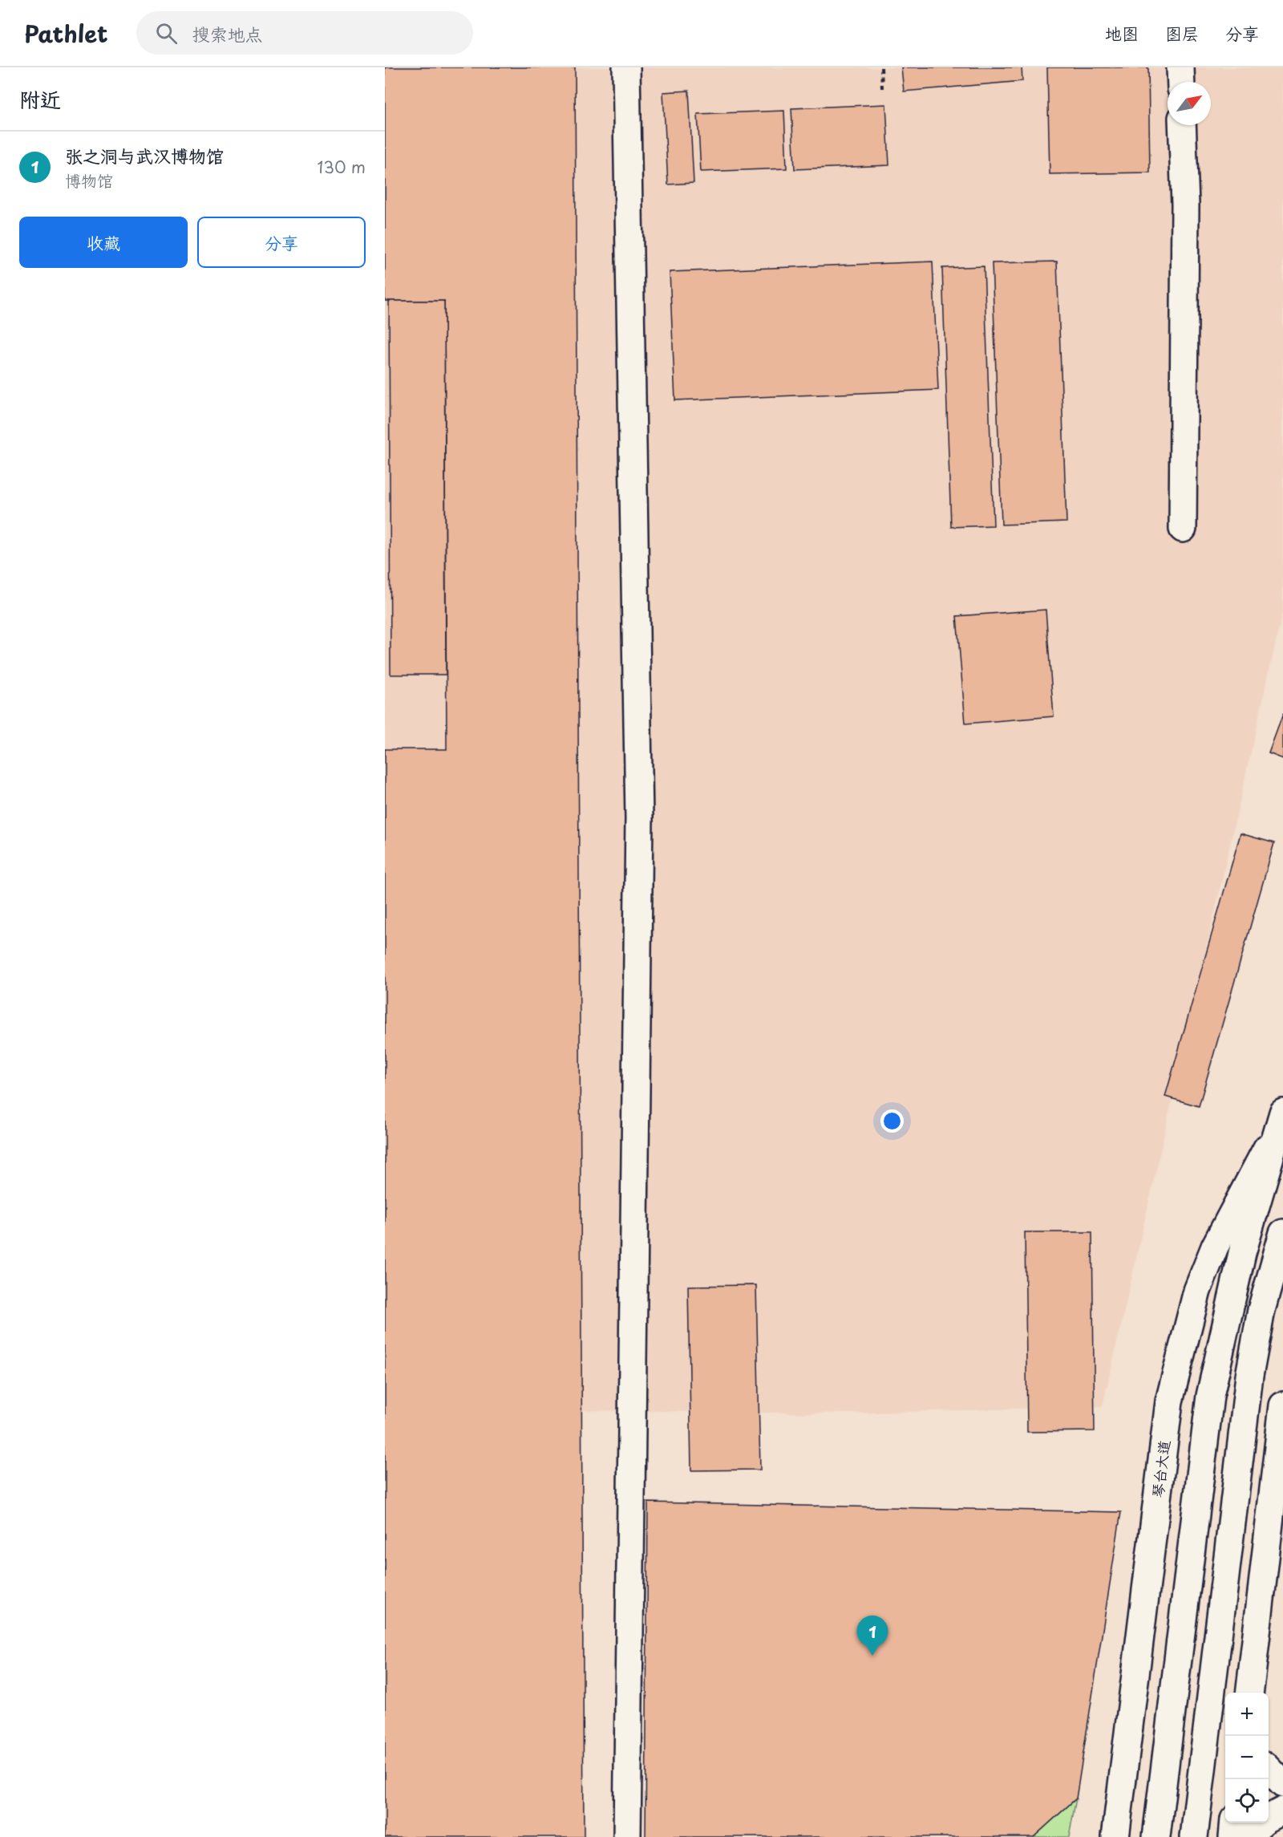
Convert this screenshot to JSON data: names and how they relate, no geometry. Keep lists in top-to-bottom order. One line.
{"streets":{"main road":["琴台大道"]},"north":"top right","page":{"header":"Pathlet","search":"搜索地点","nav":["地图","图层","分享"],"heading":"附近","list":[{"mark":"1","name":"张之洞与武汉博物馆","note":"博物馆","value":"130 m"}],"buttons":["收藏","分享"],"pins":"1","map_buttons":["+","−"]}}
